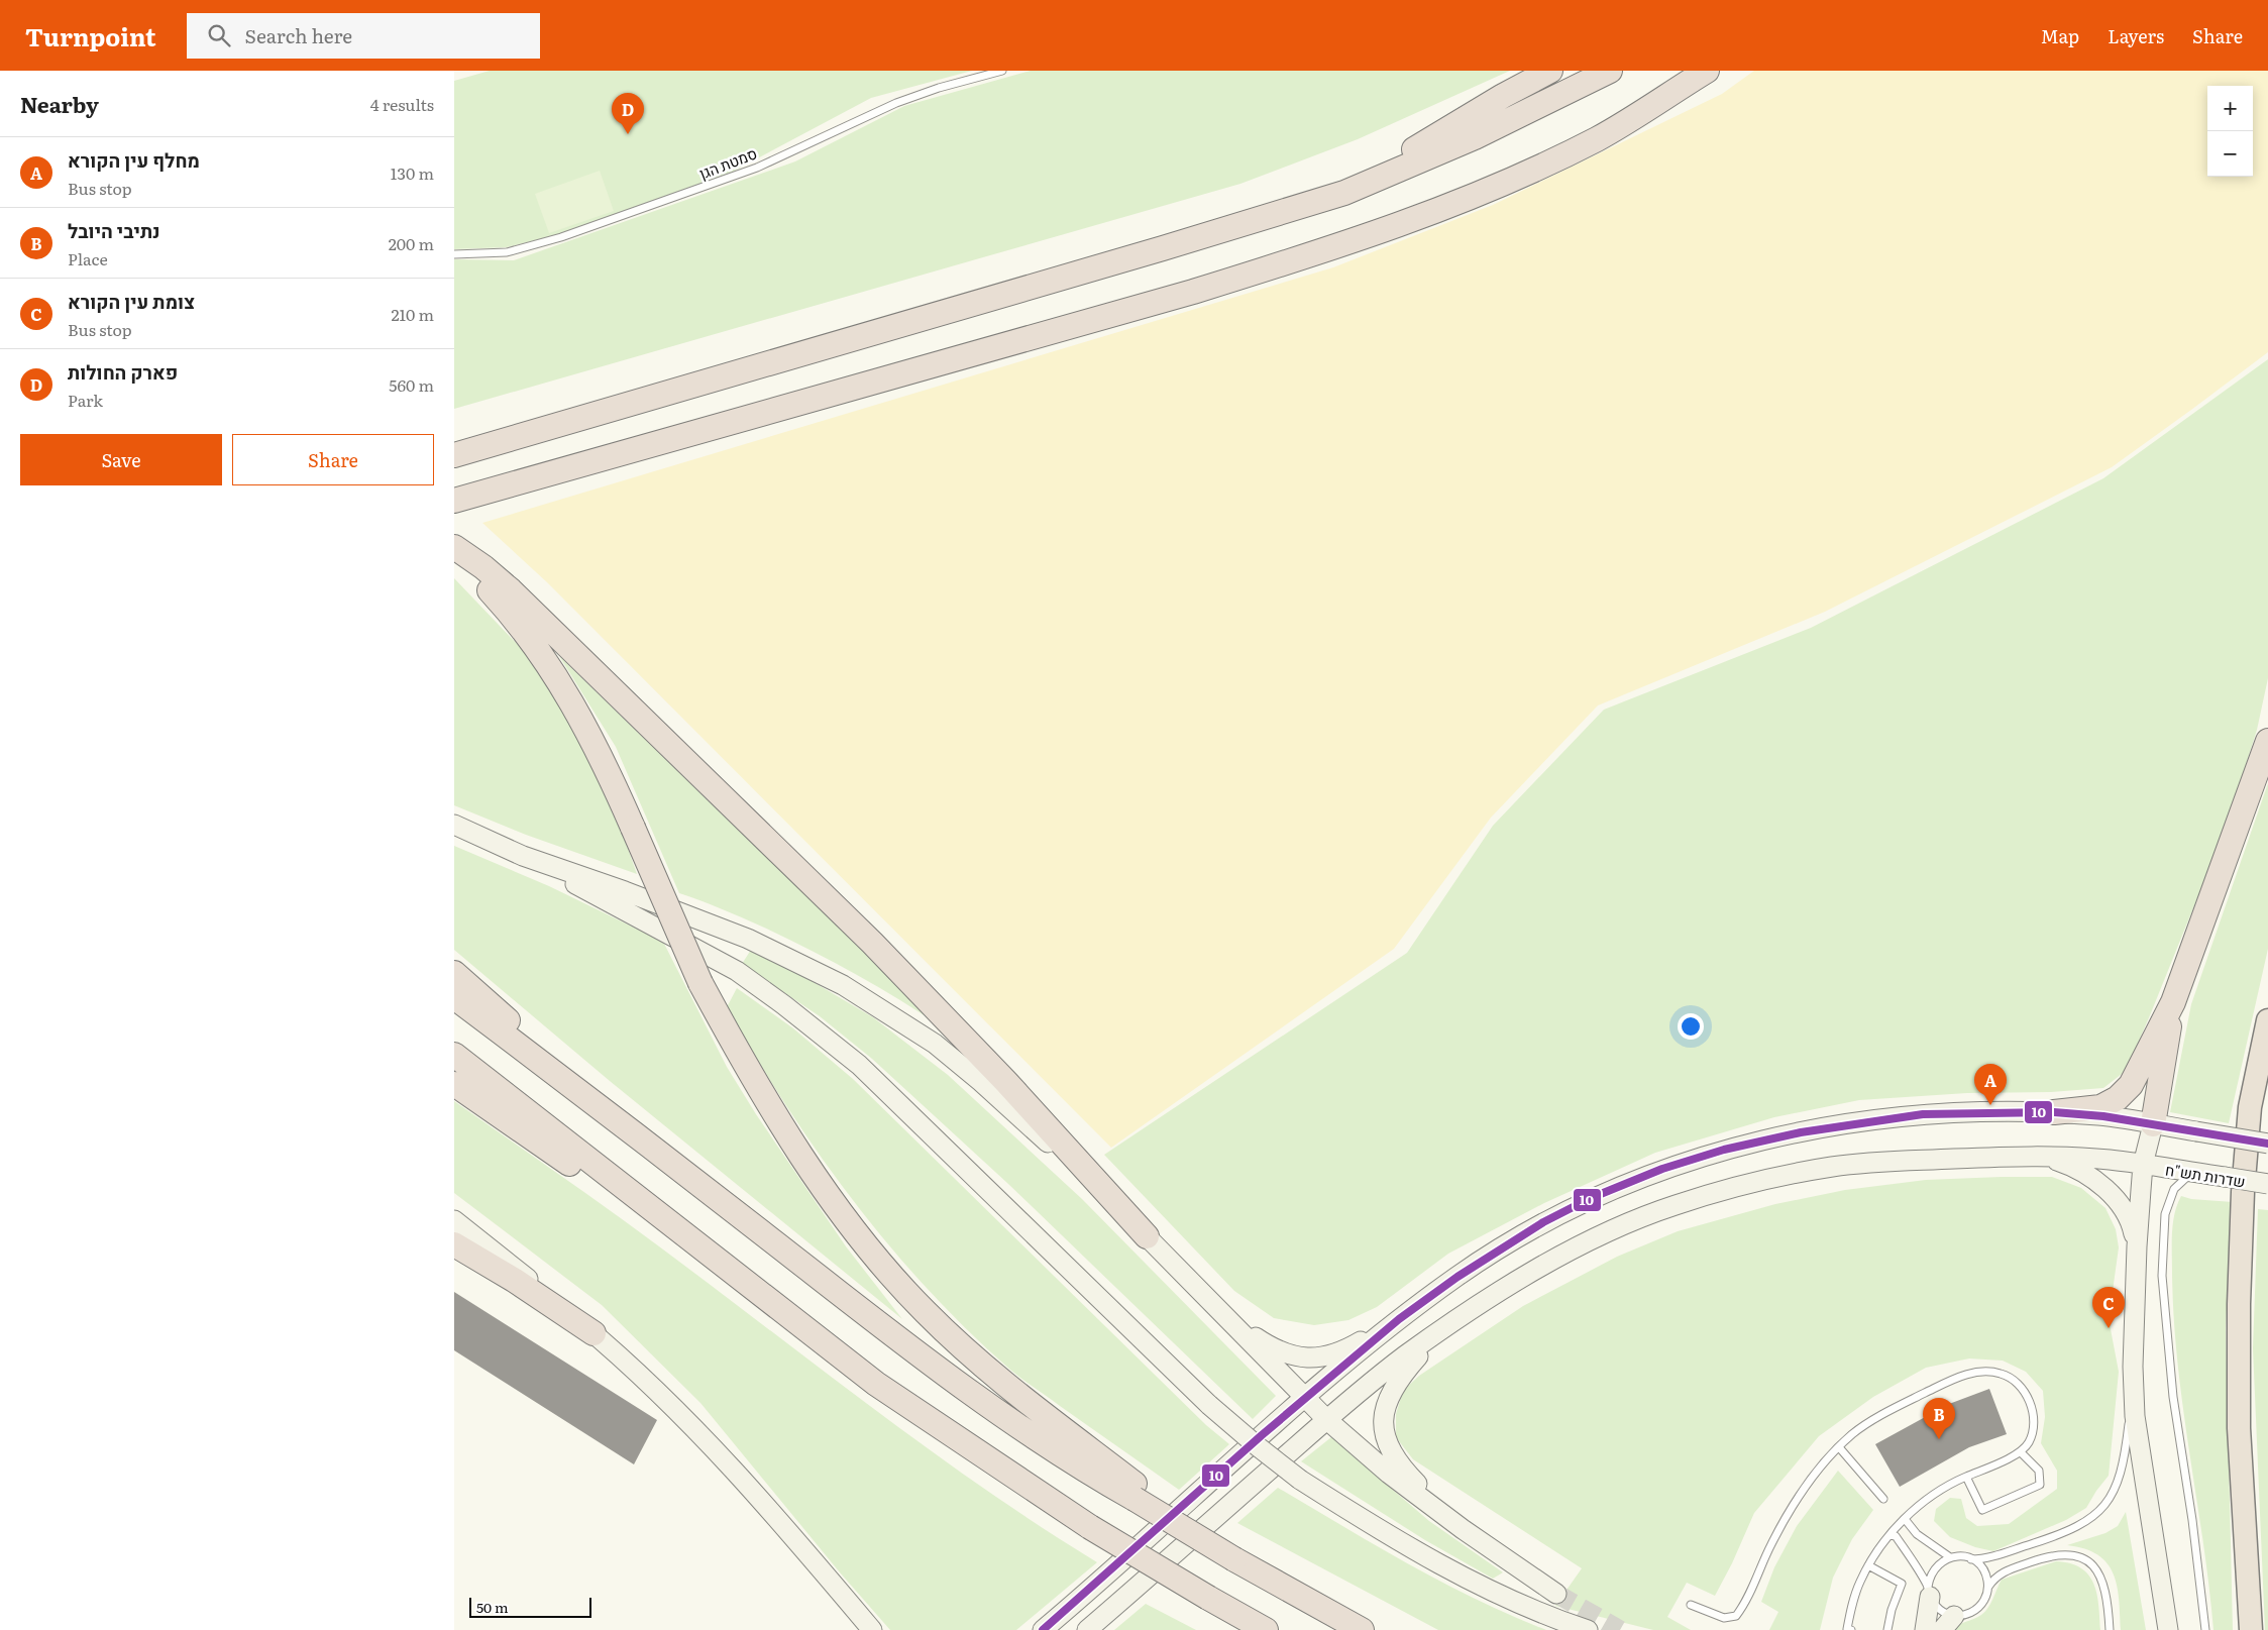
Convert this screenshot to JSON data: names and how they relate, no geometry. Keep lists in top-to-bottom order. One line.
{"streets":{"main road":["שדרות תש\"ח"],"lane":["סמטת הגן"]},"lines":["transit line 10"],"scale_bar":"50 m","page":{"header":"Turnpoint","search":"Search here","nav":["Map","Layers","Share"],"heading":["Nearby","4 results"],"map_buttons":["+","−"],"pins":["D","A","C","B"],"list":[{"mark":"A","name":"מחלף עין הקורא","note":"Bus stop","value":"130 m"},{"mark":"B","name":"נתיבי היובל","note":"Place","value":"200 m"},{"mark":"C","name":"צומת עין הקורא","note":"Bus stop","value":"210 m"},{"mark":"D","name":"פארק החולות","note":"Park","value":"560 m"}],"buttons":["Save","Share"],"scale":"50 m"}}
